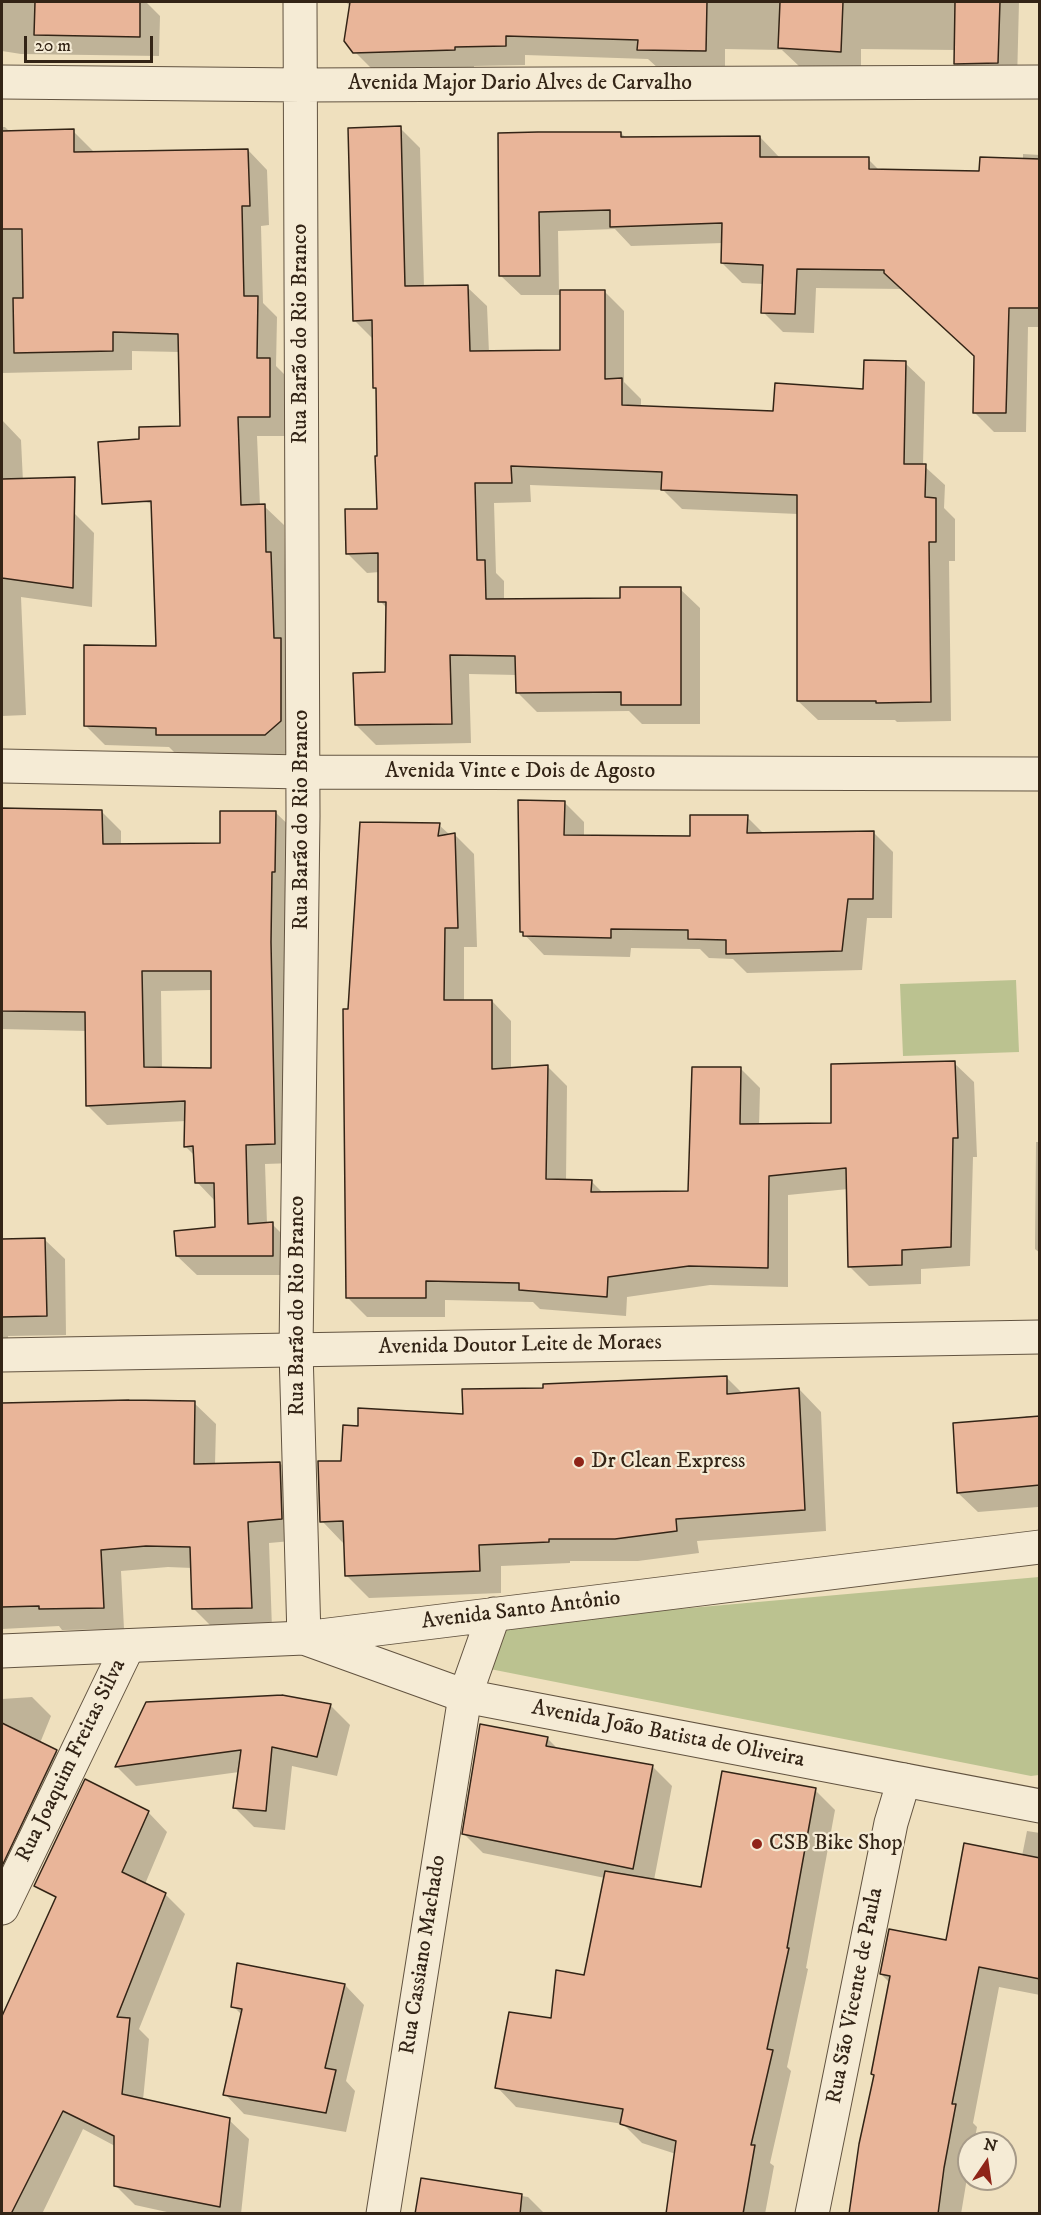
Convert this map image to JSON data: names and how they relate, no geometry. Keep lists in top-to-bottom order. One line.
{"streets":{"street":["Avenida Major Dario Alves de Carvalho","Rua Barão do Rio Branco","Avenida Vinte e Dois de Agosto","Avenida Doutor Leite de Moraes","Avenida Santo Antônio","Avenida João Batista de Oliveira","Rua Joaquim Freitas Silva","Rua Cassiano Machado","Rua São Vicente de Paula"]},"crossings":[["Avenida Major Dario Alves de Carvalho","Rua Barão do Rio Branco"],["Rua Barão do Rio Branco","Avenida Vinte e Dois de Agosto"],["Rua Barão do Rio Branco","Avenida Doutor Leite de Moraes"],["Rua Barão do Rio Branco","Avenida Santo Antônio"],["Rua Barão do Rio Branco","Avenida João Batista de Oliveira"],["Avenida Santo Antônio","Avenida João Batista de Oliveira"],["Avenida Santo Antônio","Rua Joaquim Freitas Silva"],["Avenida Santo Antônio","Rua Cassiano Machado"],["Avenida João Batista de Oliveira","Rua Cassiano Machado"],["Avenida João Batista de Oliveira","Rua São Vicente de Paula"]],"places":["Dr Clean Express","CSB Bike Shop"],"scale_bar":"20 m","north":"top"}
